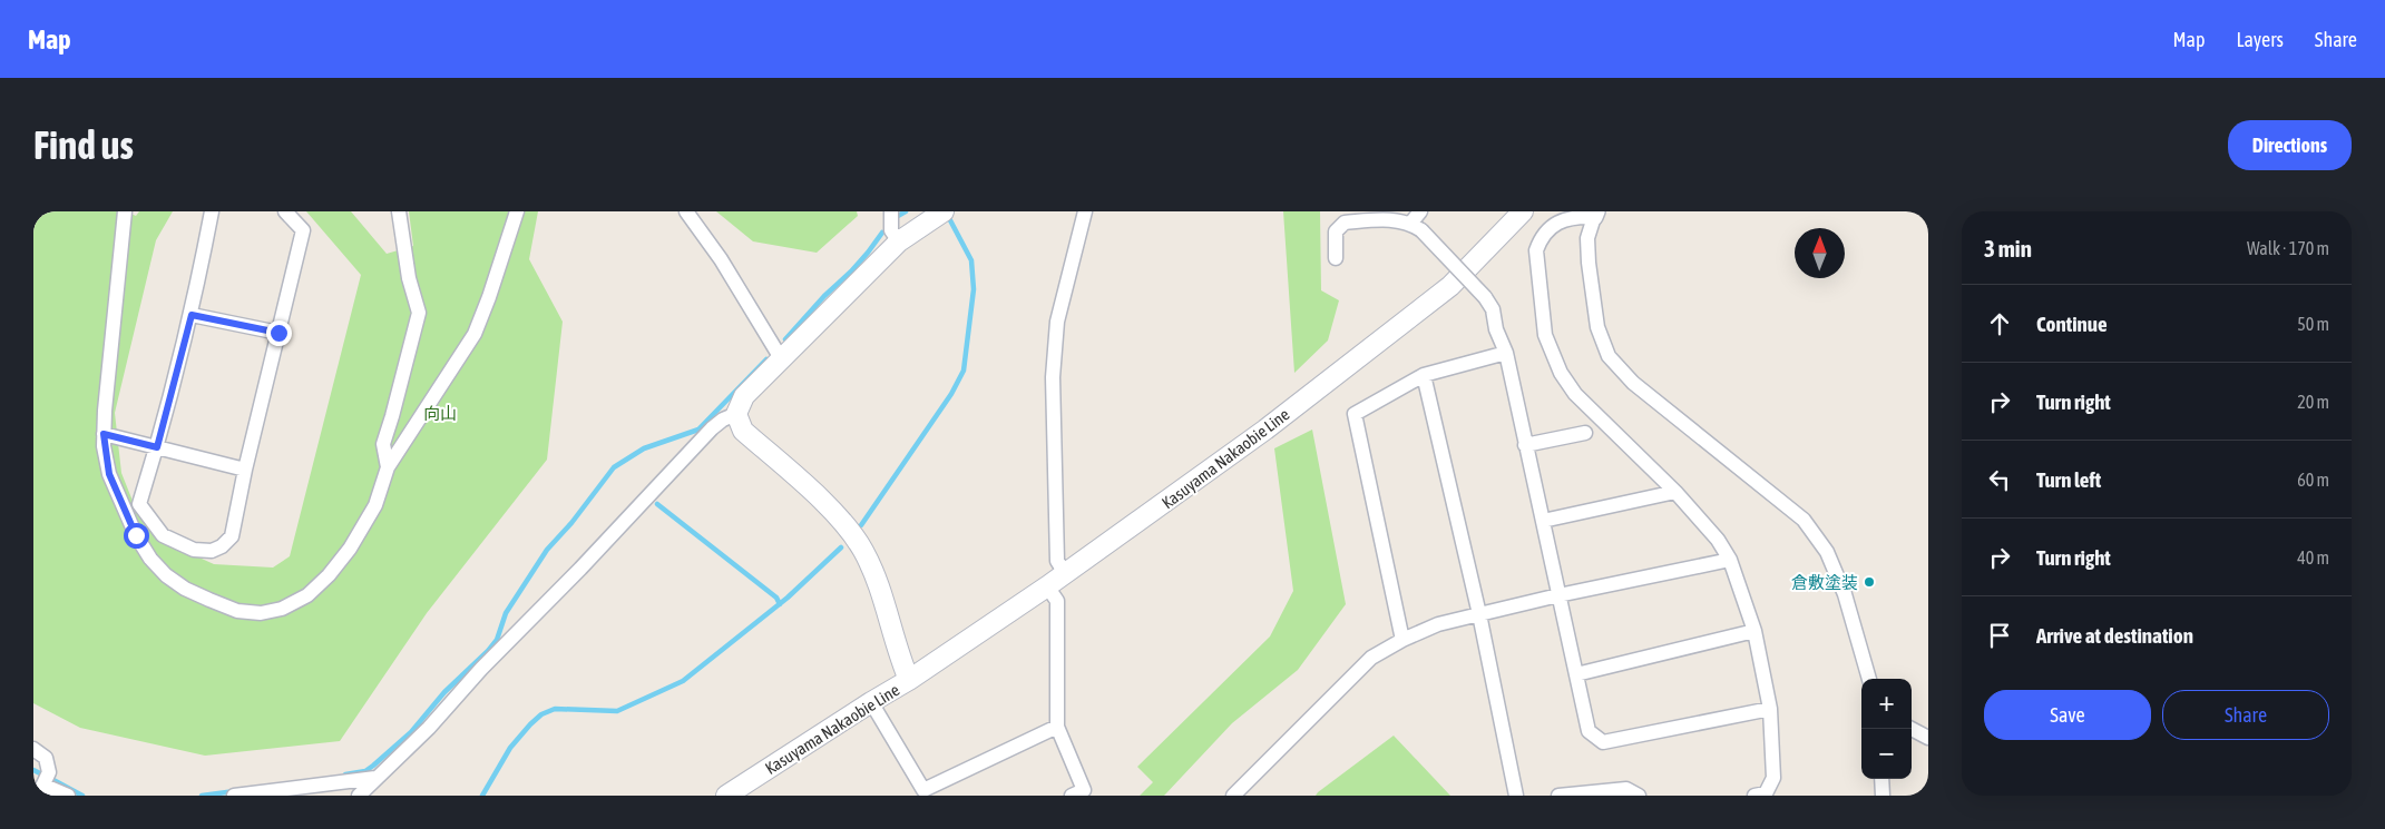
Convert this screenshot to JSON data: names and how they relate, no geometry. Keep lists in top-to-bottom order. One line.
{"streets":{"main road":["Kasuyama Nakaobie Line"]},"parks":["向山"],"places":["倉敷塗装"],"north":"top","page":{"header":"Map","nav":["Map","Layers","Share"],"buttons":["Directions",["Save","Share"]],"title":"Find us","heading":["3 min","Walk · 170 m"],"list":[["Continue","50 m"],["Turn right","20 m"],["Turn left","60 m"],["Turn right","40 m"],"Arrive at destination"],"map_buttons":["+","−"]}}
